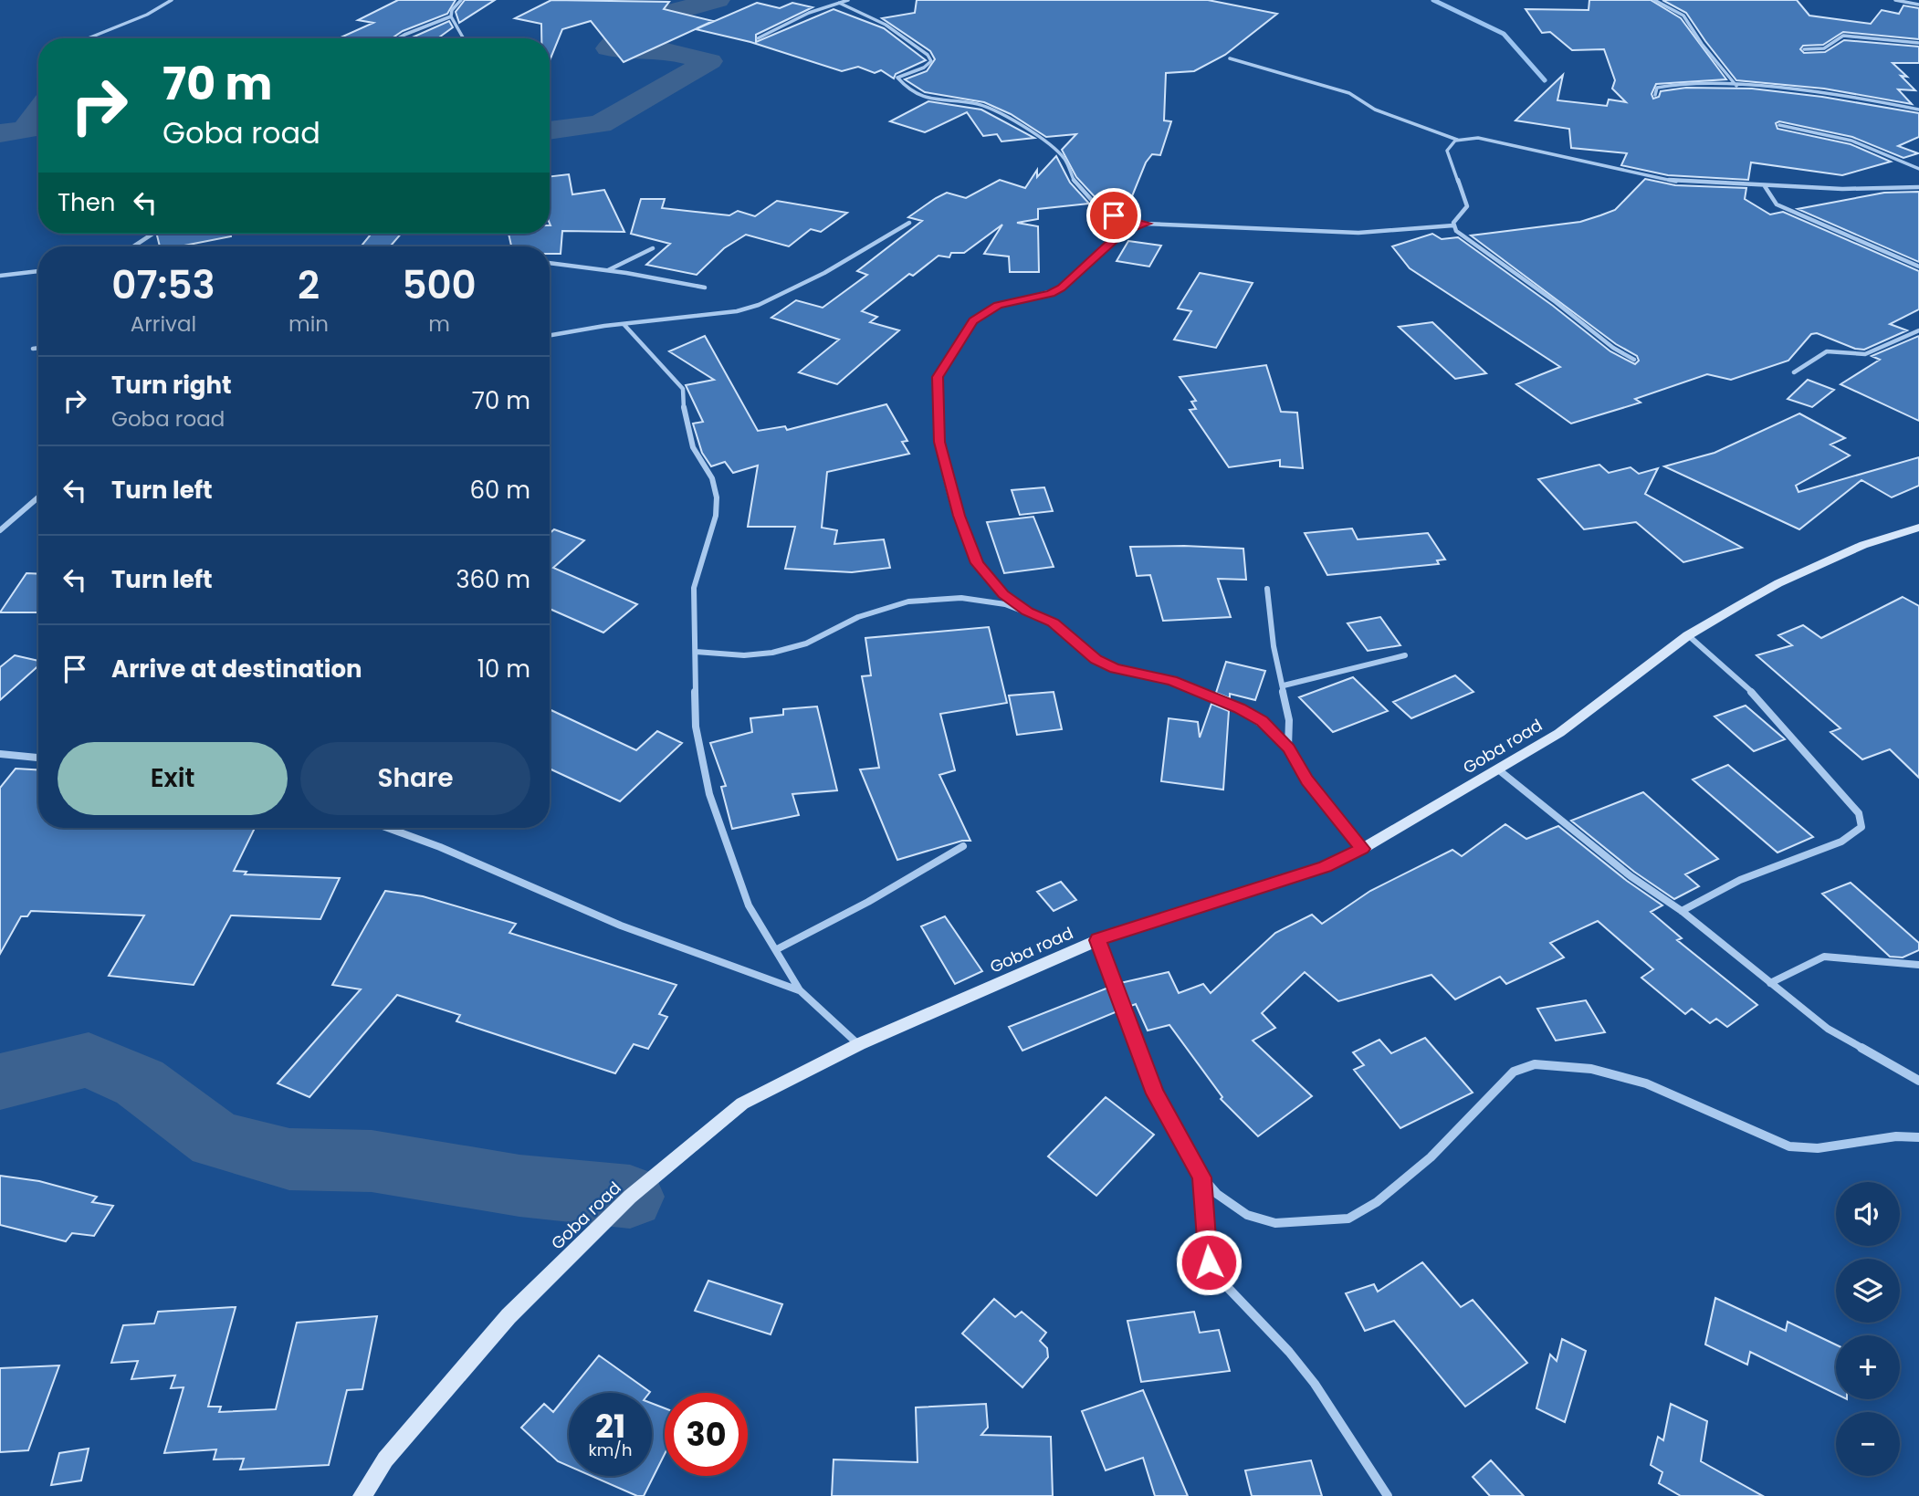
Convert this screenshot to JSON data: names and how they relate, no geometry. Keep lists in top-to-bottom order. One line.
{"streets":{"main road":["Goba road"]},"page":{"turn":["70 m","Goba road"],"then":"Then","eta":["07:53","Arrival","2","min","500","m"],"list":[{"name":"Turn right","note":"Goba road","value":"70 m"},{"name":"Turn left","value":"60 m"},{"name":"Turn left","value":"360 m"},{"name":"Arrive at destination","value":"10 m"}],"buttons":["Exit","Share"],"map_buttons":["+","−"],"speed":"21 km/h","limit":"30"}}
